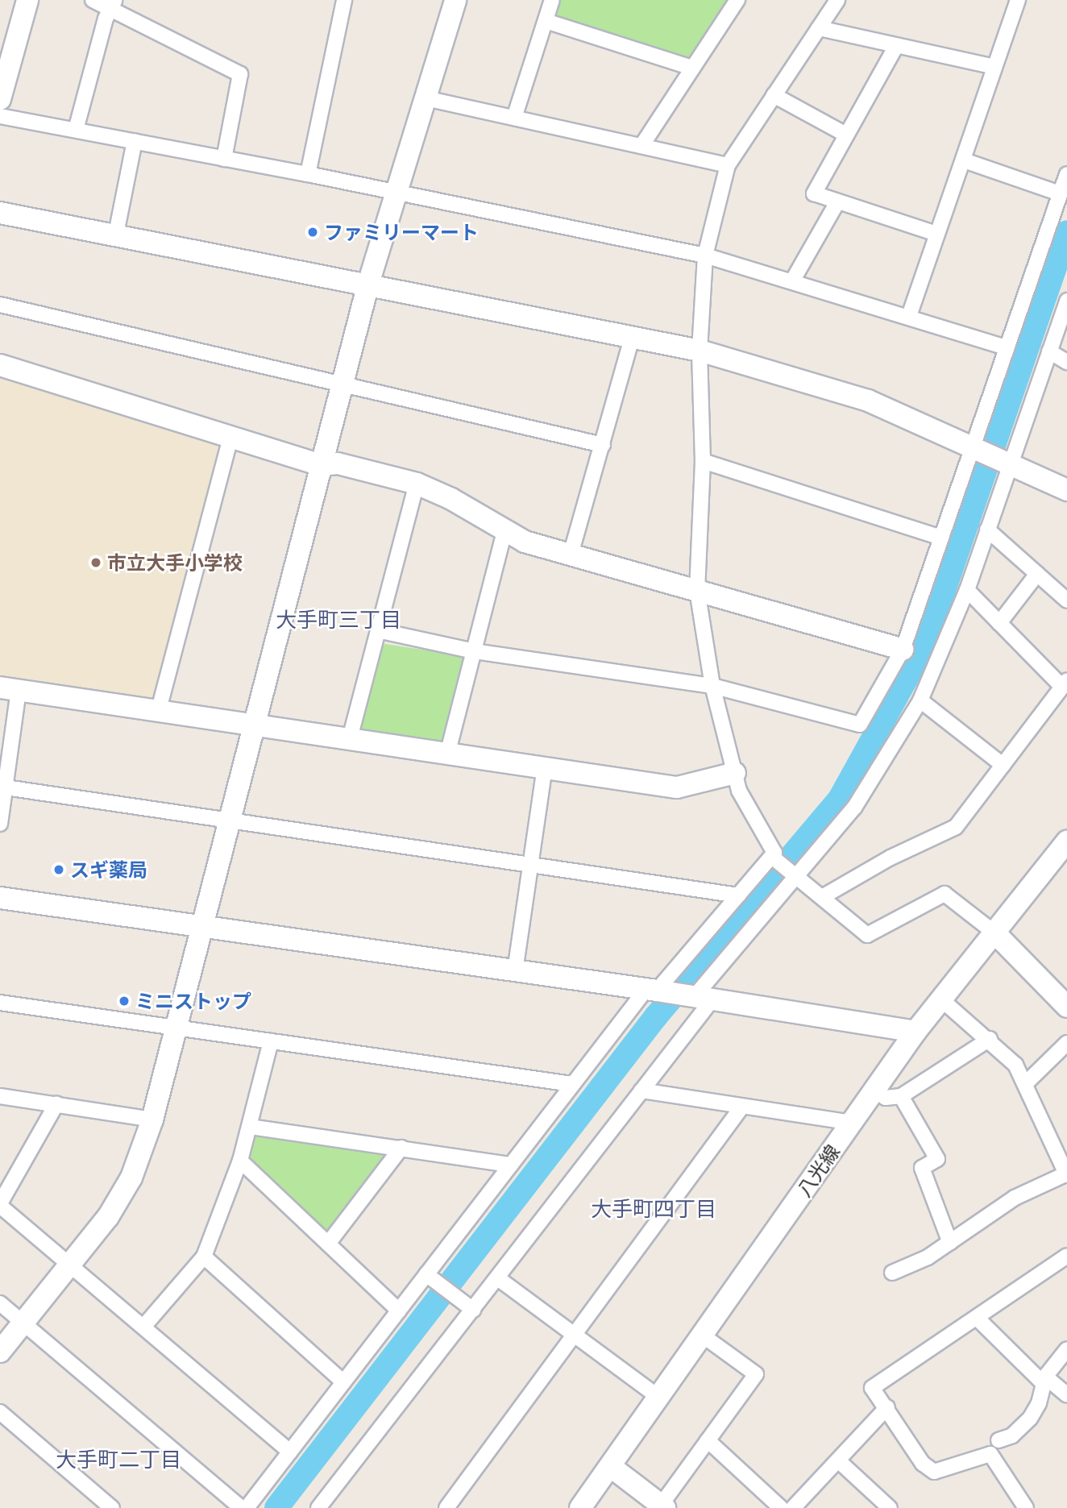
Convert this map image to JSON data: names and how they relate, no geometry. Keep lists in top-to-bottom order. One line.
{"streets":{"street":["八光線"]},"districts":["大手町三丁目","大手町四丁目","大手町二丁目"],"places":["ファミリーマート","市立大手小学校","スギ薬局","ミニストップ"]}
